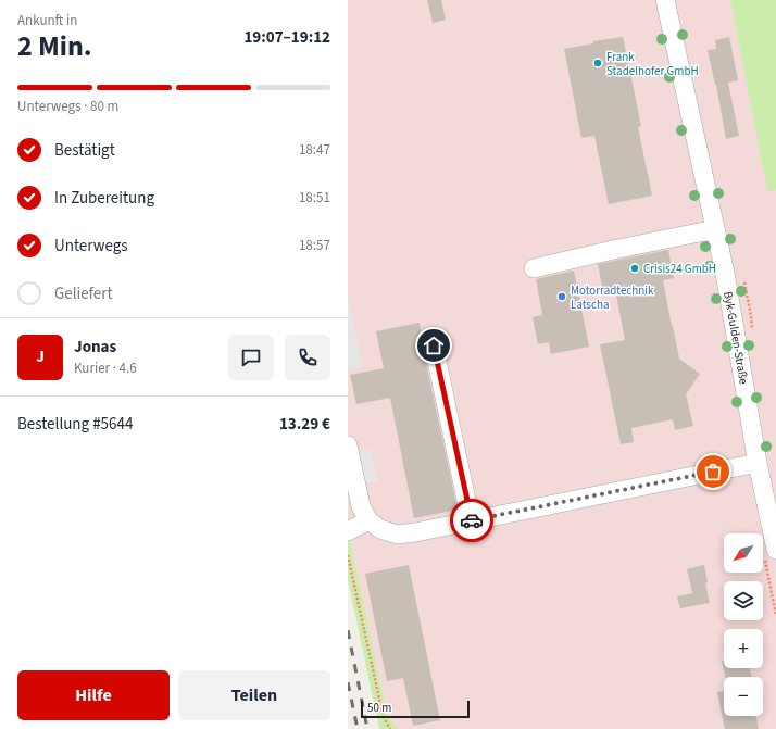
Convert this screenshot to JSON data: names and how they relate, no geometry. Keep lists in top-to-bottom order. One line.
{"streets":{"street":["Byk-Gulden-Straße"]},"places":["Frank Stadelhofer GmbH","Crisis24 GmbH","Motorradtechnik Latscha"],"scale_bar":"50 m","north":"bottom left","page":{"heading":["2 Min.","Ankunft in","19:07–19:12"],"panel":["Jonas","Kurier · 4.6","Bestellung #5644","13.29 €"],"bar":"Unterwegs · 80 m","list":[["Bestätigt","18:47"],["In Zubereitung","18:51"],["Unterwegs","18:57"],"Geliefert"],"round":"J","map_buttons":["+","−"],"buttons":["Hilfe","Teilen"],"scale":"50 m"}}
